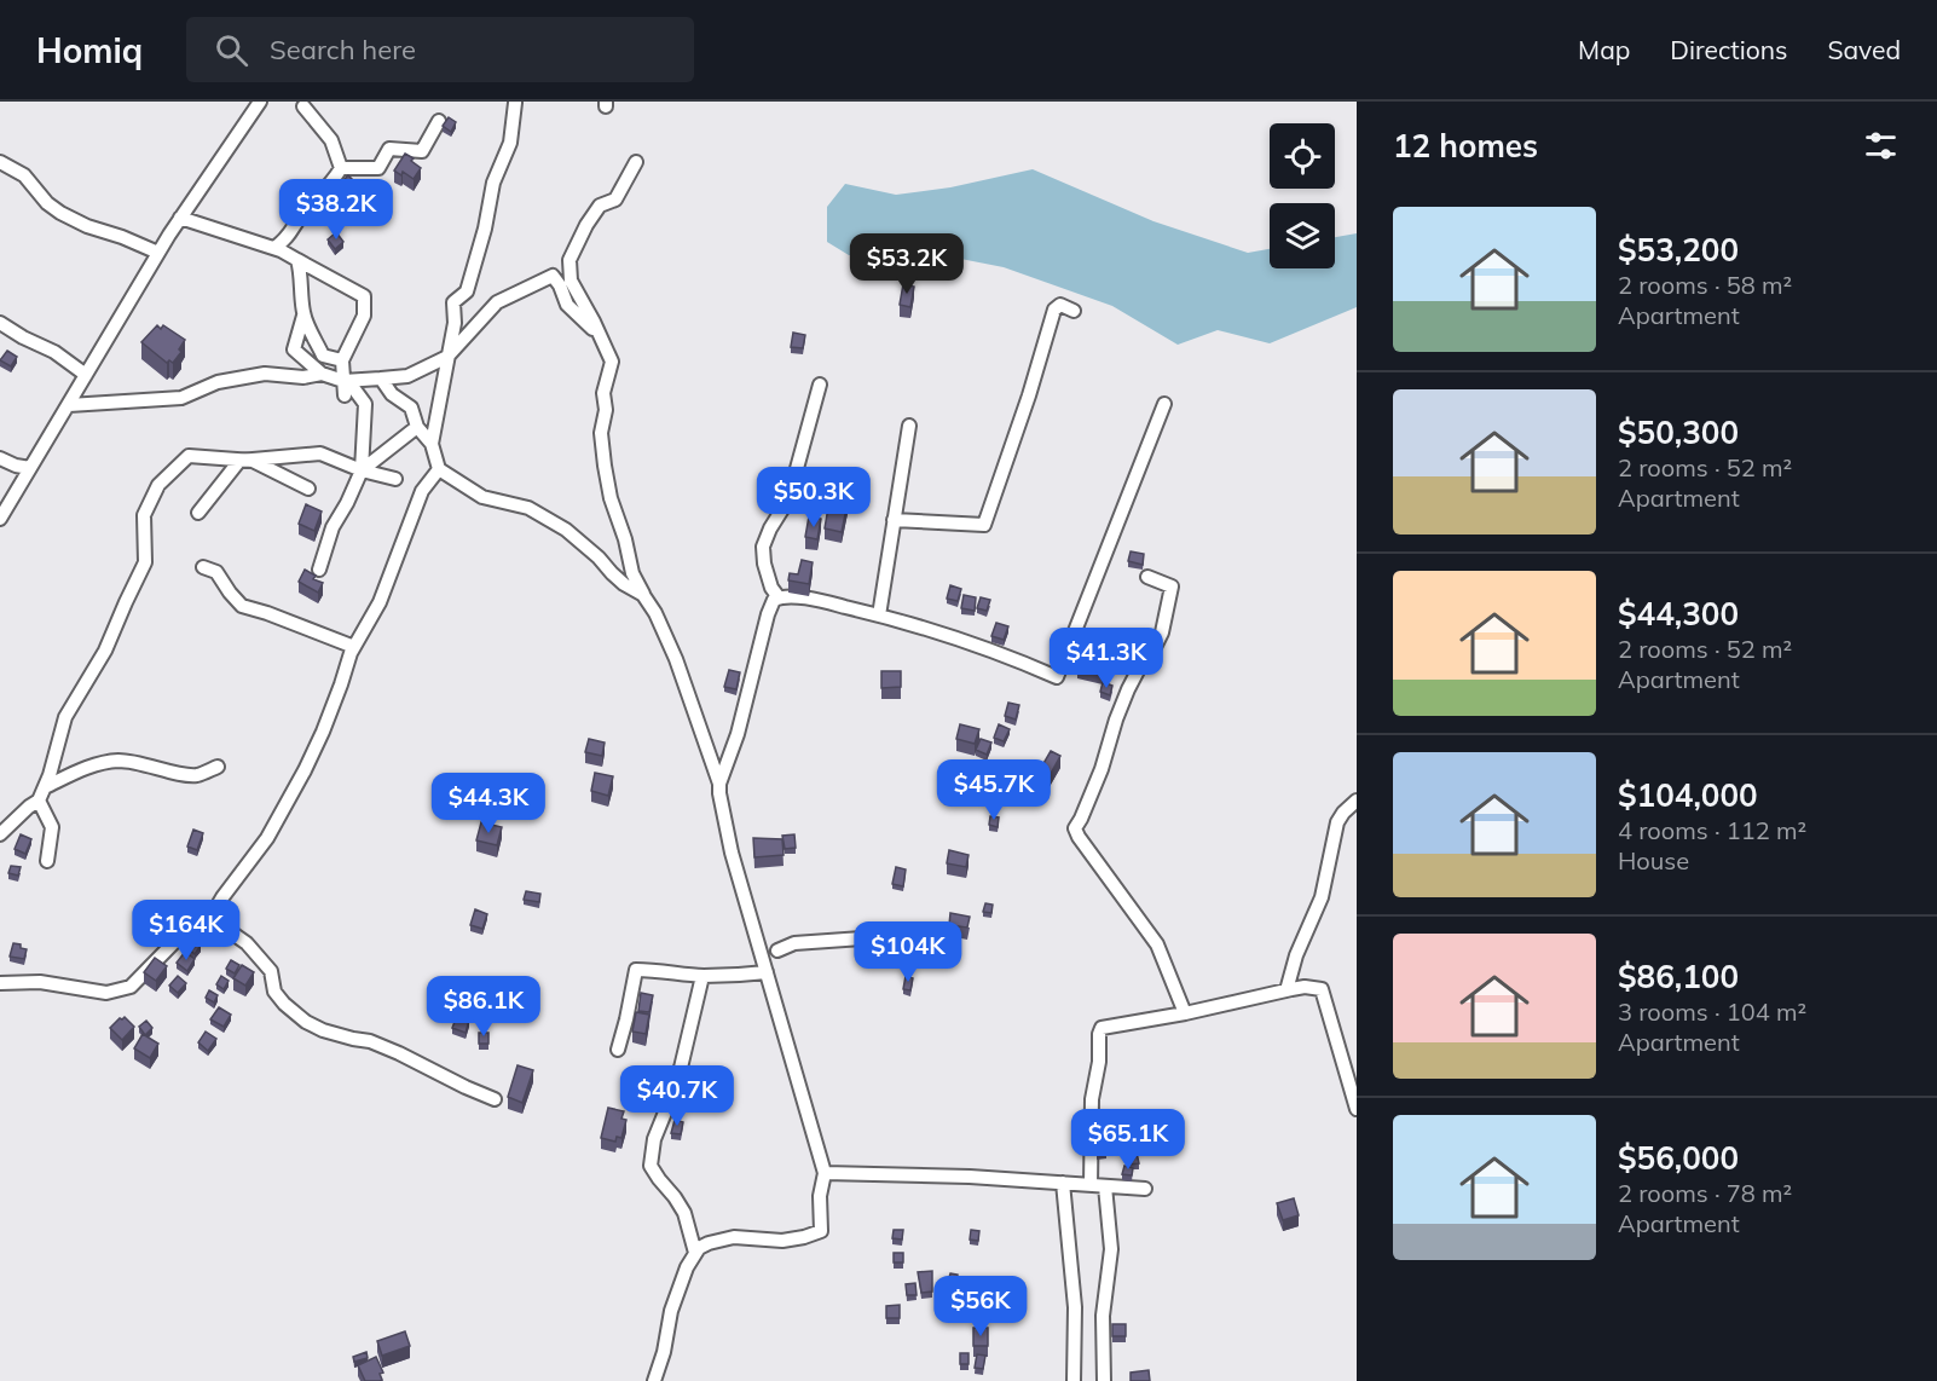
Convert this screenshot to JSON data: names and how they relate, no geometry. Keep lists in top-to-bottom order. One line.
{"page":{"header":"Homiq","search":"Search here","nav":["Map","Directions","Saved"],"heading":"12 homes","price":["$38.2K","$53.2K","$50.3K","$41.3K","$45.7K","$44.3K","$164K","$104K","$86.1K","$40.7K","$65.1K","$56K"],"list":[{"name":"$53,200","note":"2 rooms · 58 m² · Apartment"},{"name":"$50,300","note":"2 rooms · 52 m² · Apartment"},{"name":"$44,300","note":"2 rooms · 52 m² · Apartment"},{"name":"$104,000","note":"4 rooms · 112 m² · House"},{"name":"$86,100","note":"3 rooms · 104 m² · Apartment"},{"name":"$56,000","note":"2 rooms · 78 m² · Apartment"}]}}
